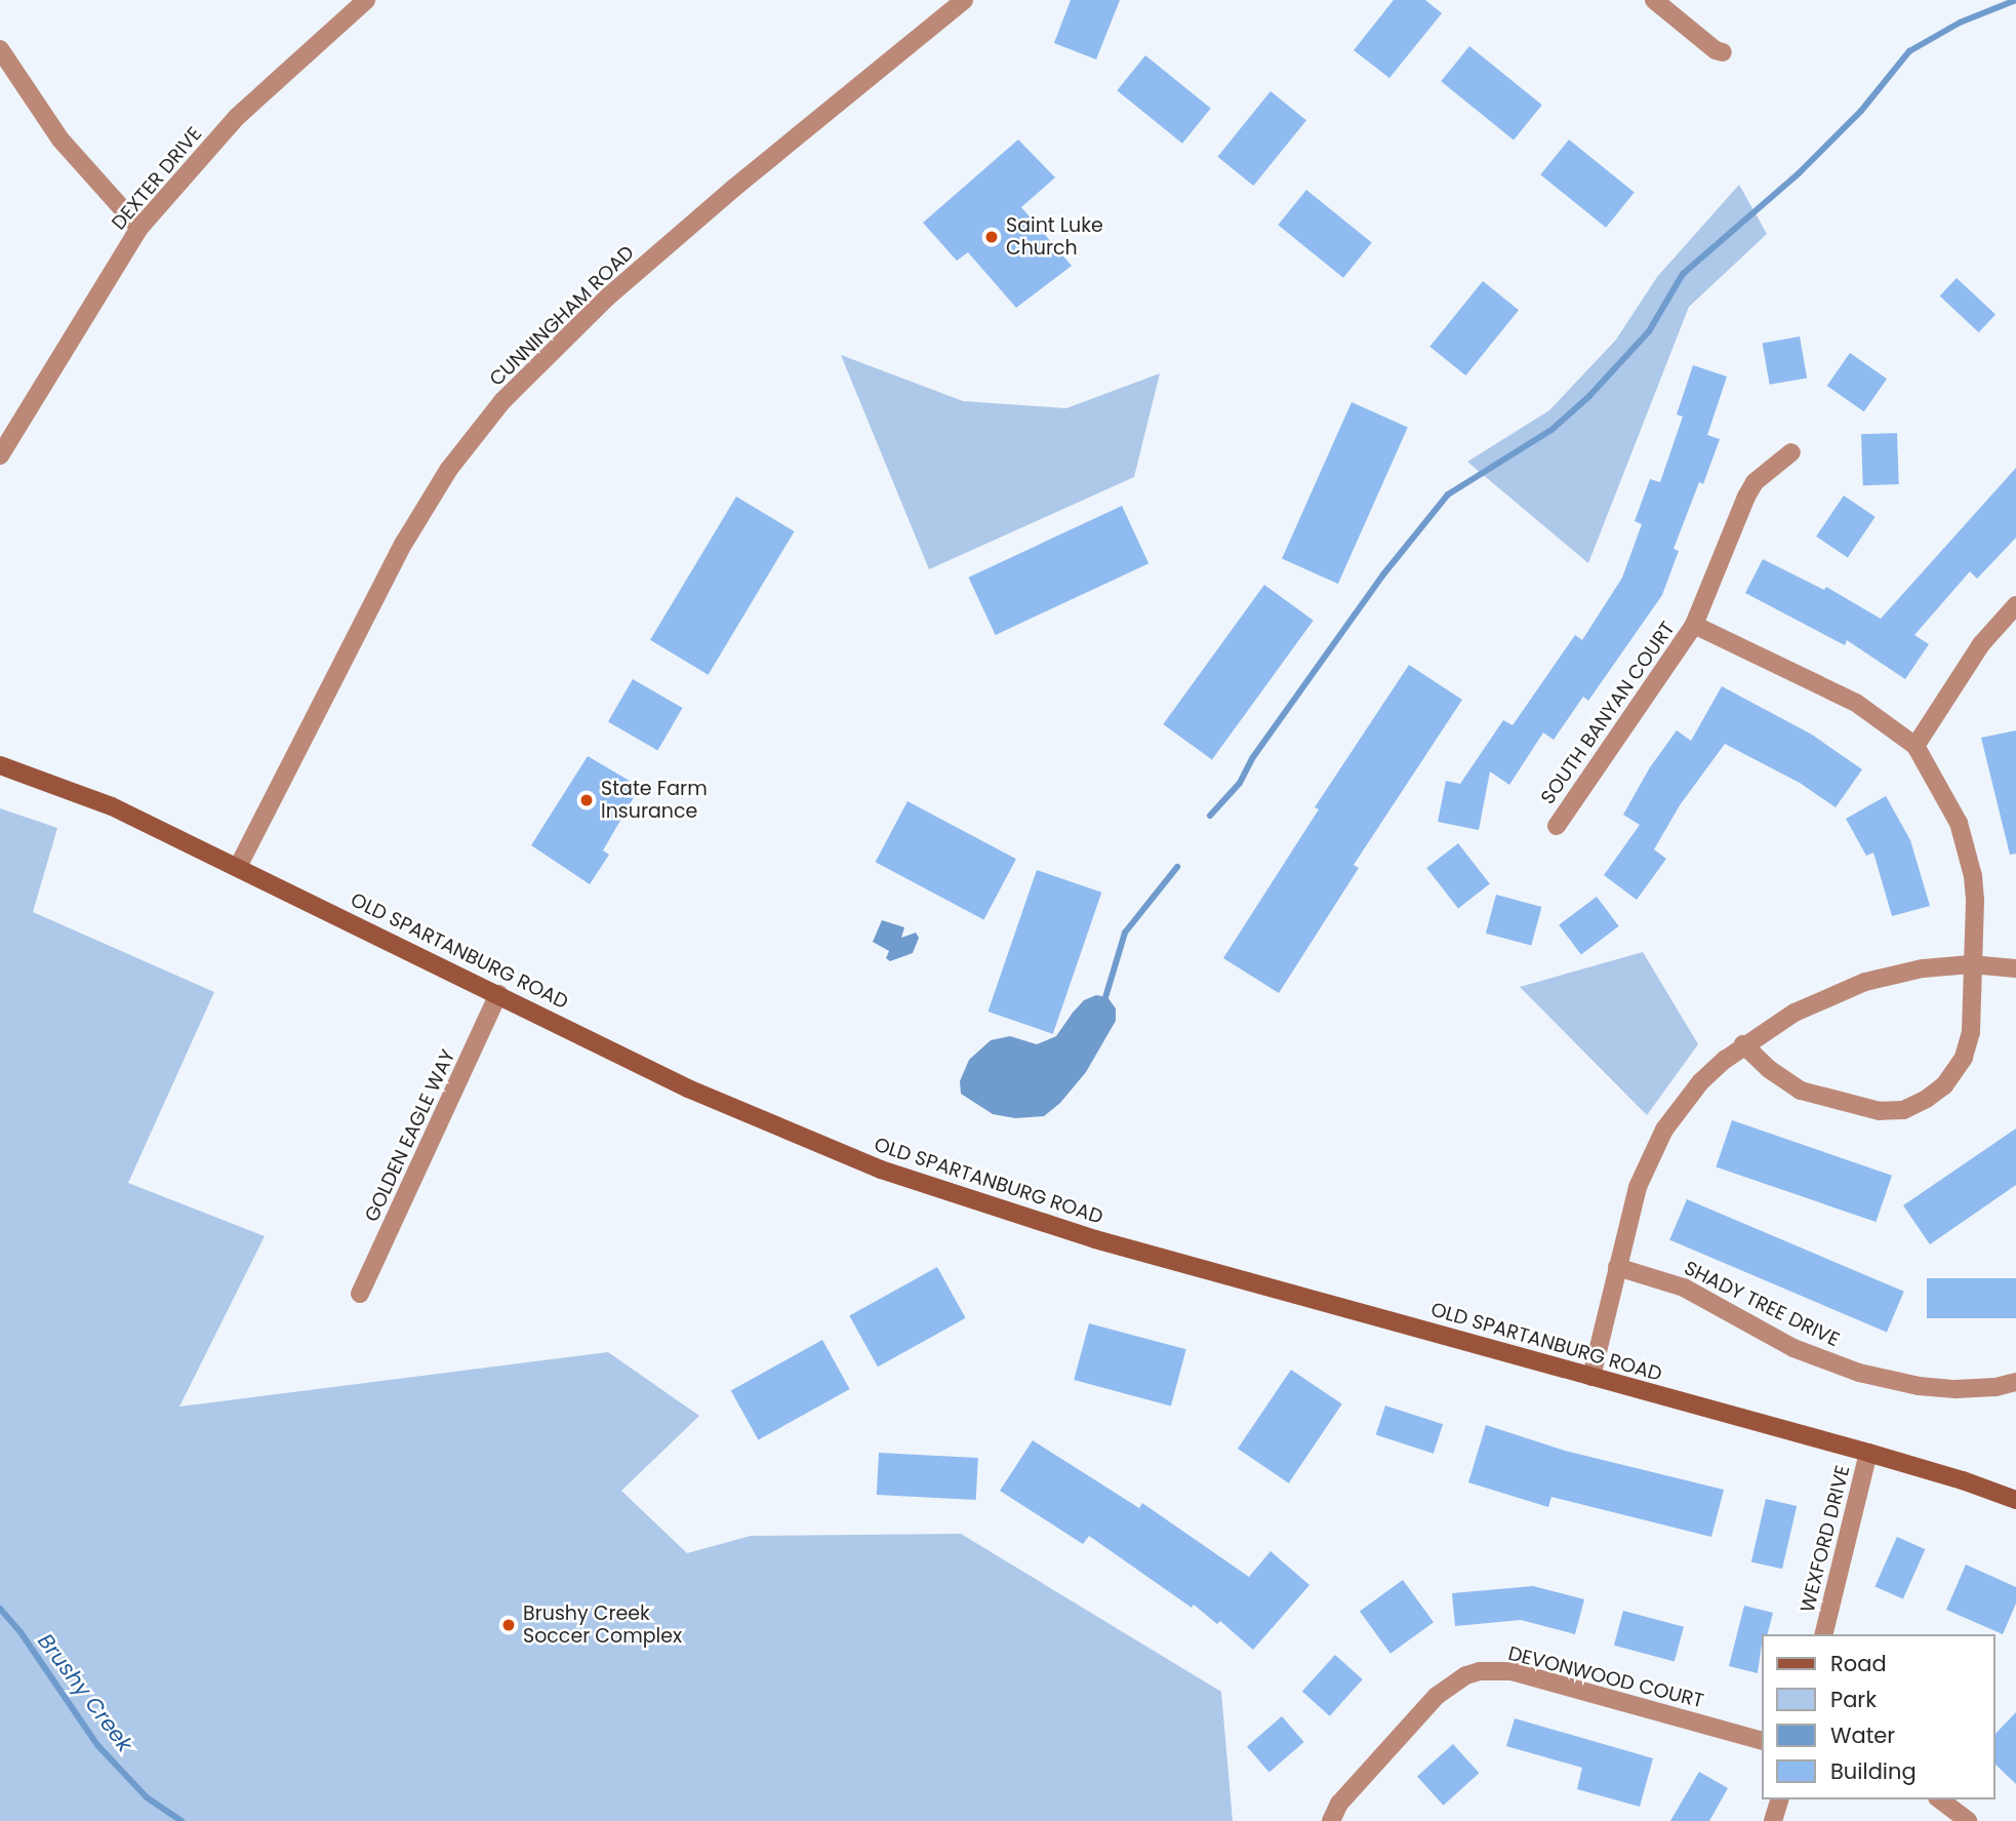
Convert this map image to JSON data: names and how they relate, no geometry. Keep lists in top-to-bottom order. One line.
{"streets":{"main road":["OLD SPARTANBURG ROAD"],"street":["DEXTER DRIVE","CUNNINGHAM ROAD","SOUTH BANYAN COURT","GOLDEN EAGLE WAY","SHADY TREE DRIVE","WEXFORD DRIVE","DEVONWOOD COURT"]},"crossings":[["CUNNINGHAM ROAD","OLD SPARTANBURG ROAD"],["OLD SPARTANBURG ROAD","GOLDEN EAGLE WAY"],["OLD SPARTANBURG ROAD","WEXFORD DRIVE"]],"water":["Brushy Creek"],"places":["Saint Luke Church","State Farm Insurance","Brushy Creek Soccer Complex"],"legend":["Road","Park","Water","Building"]}
